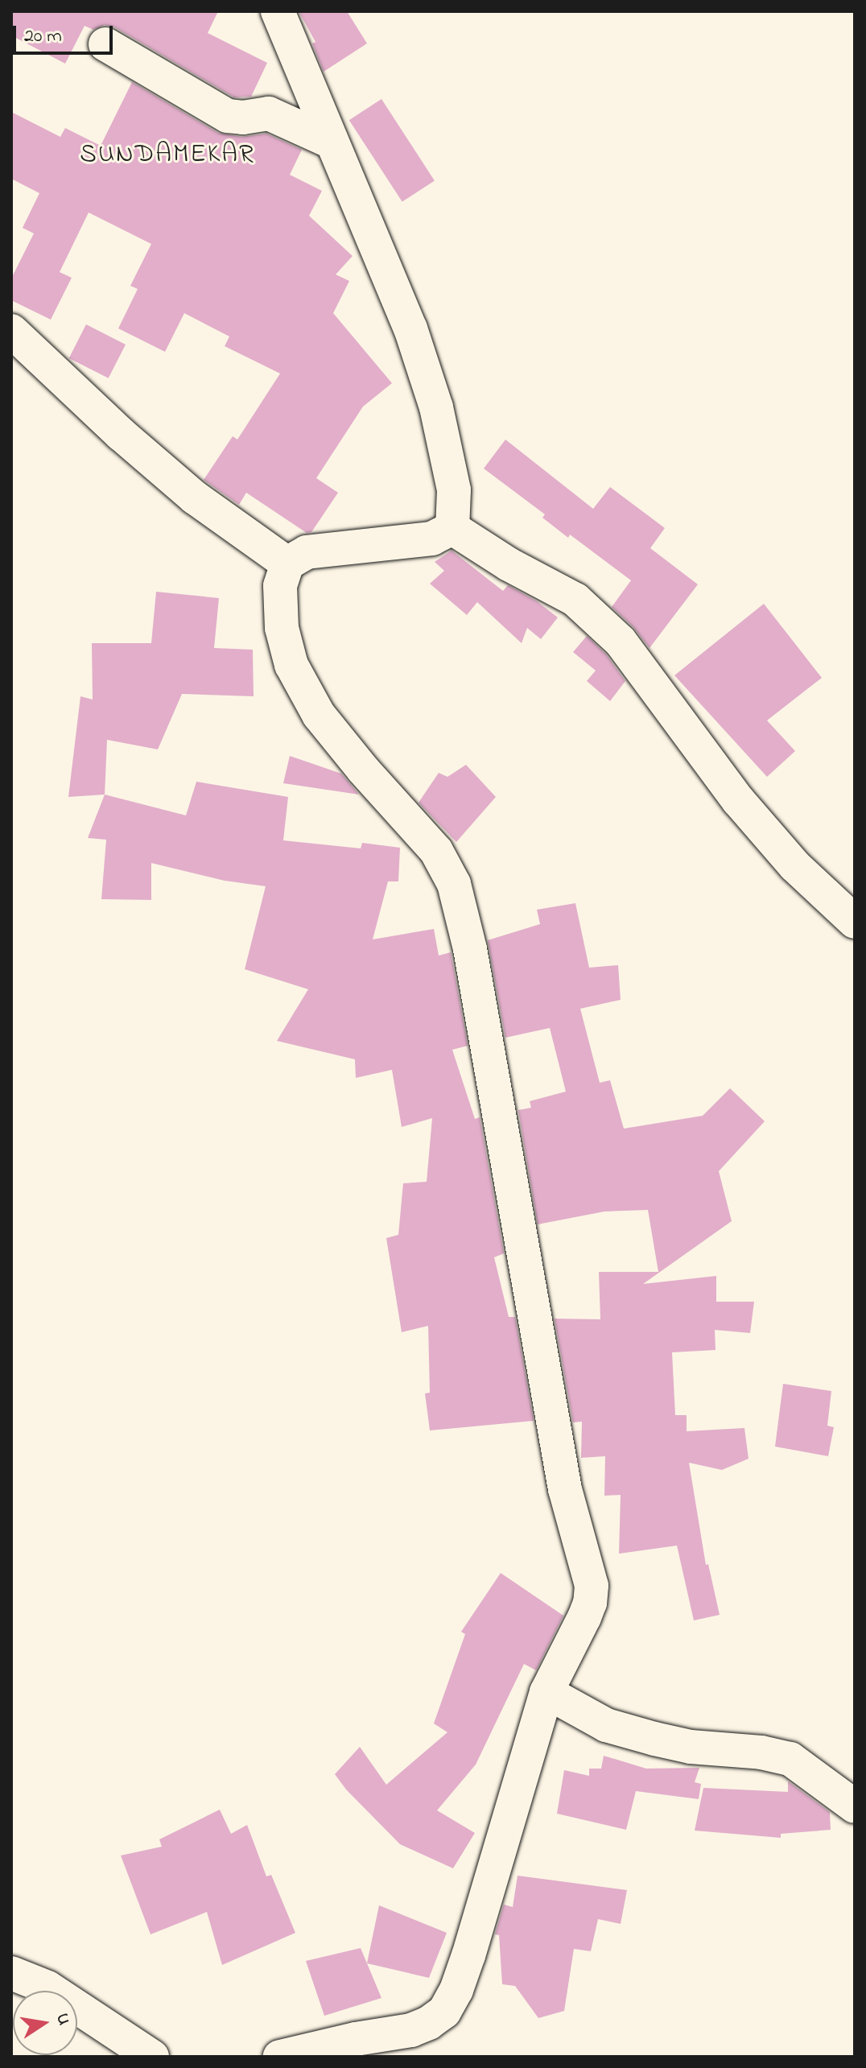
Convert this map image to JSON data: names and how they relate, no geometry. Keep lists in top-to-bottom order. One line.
{"districts":["SUNDAMEKAR"],"scale_bar":"20 m","north":"right"}
